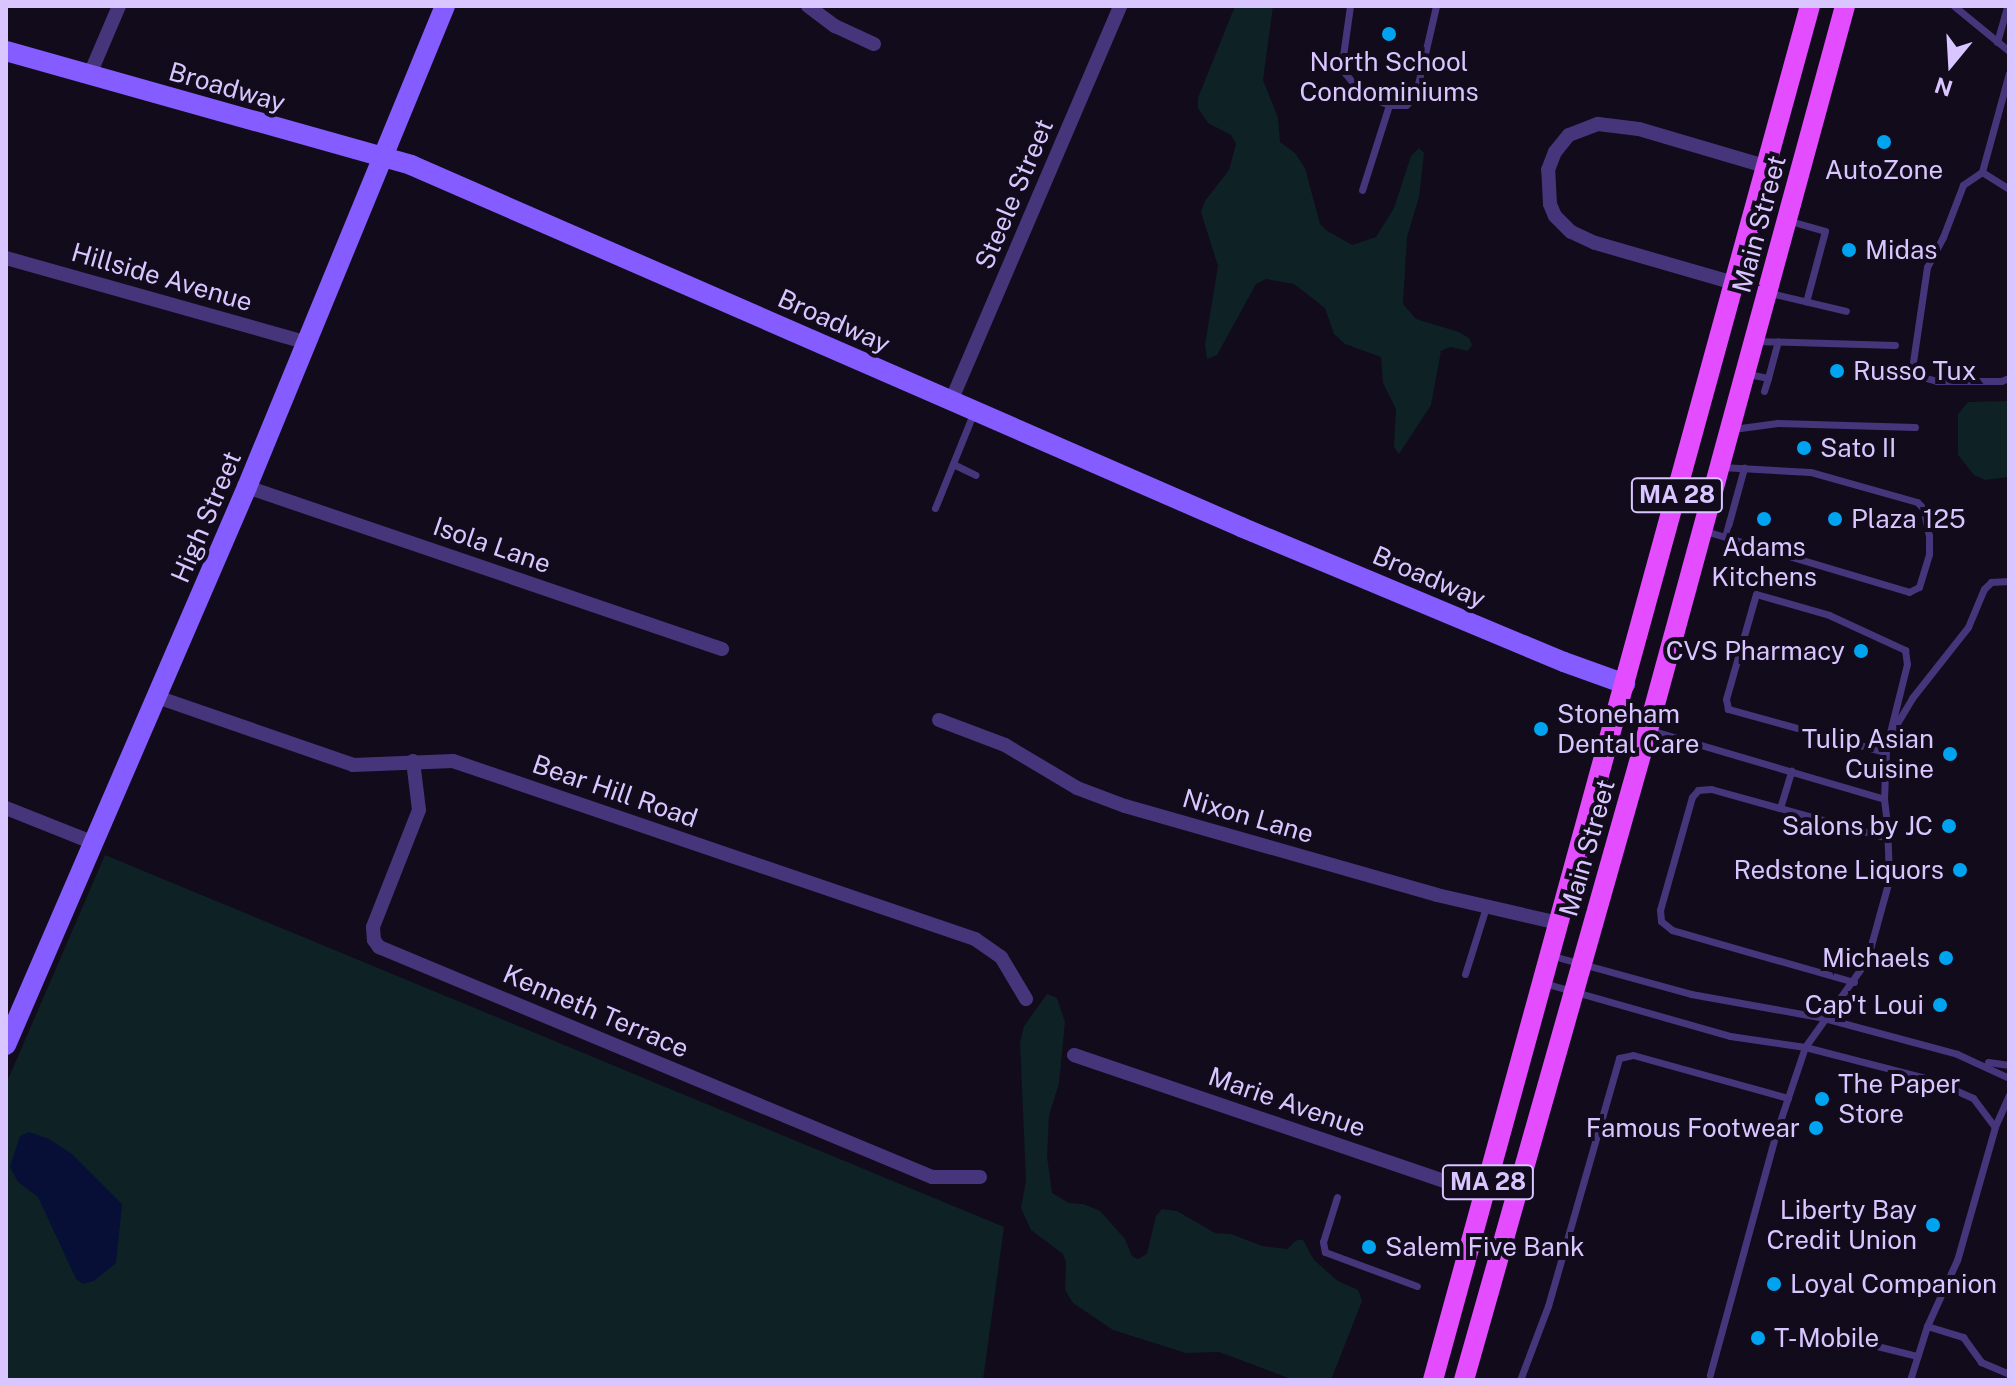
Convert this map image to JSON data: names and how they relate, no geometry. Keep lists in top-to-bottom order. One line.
{"streets":{"main road":["Broadway","Main Street","MA 28","High Street"],"street":["Steele Street","Hillside Avenue","Isola Lane","Bear Hill Road","Nixon Lane","Kenneth Terrace","Marie Avenue"]},"crossings":[["Broadway","Steele Street"],["Broadway","Main Street"],["Broadway","High Street"],["Main Street","Nixon Lane"],["Main Street","Marie Avenue"],["Hillside Avenue","High Street"],["High Street","Isola Lane"],["High Street","Bear Hill Road"],["Bear Hill Road","Kenneth Terrace"]],"places":["North School Condominiums","AutoZone","Midas","Russo Tux","Sato II","Adams Kitchens","Plaza 125","CVS Pharmacy","Stoneham Dental Care","Tulip Asian Cuisine","Salons by JC","Redstone Liquors","Michaels","Cap't Loui","The Paper Store","Famous Footwear","Liberty Bay Credit Union","Salem Five Bank","Loyal Companion","T-Mobile"],"north":"bottom"}
